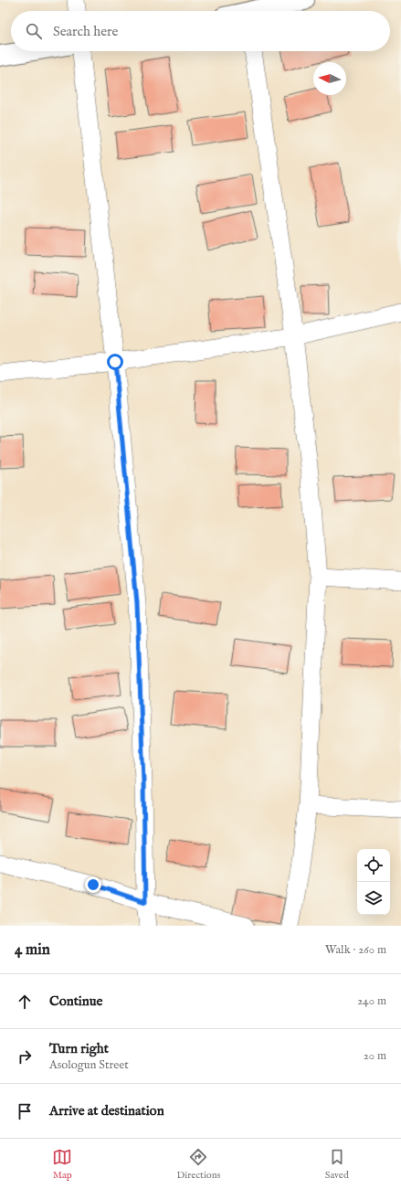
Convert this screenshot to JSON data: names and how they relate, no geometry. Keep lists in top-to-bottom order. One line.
{"north":"left","page":{"search":"Search here","heading":["4 min","Walk · 260 m"],"list":[["Continue","240 m"],["Turn right","Asologun Street","20 m"],"Arrive at destination"],"nav":["Map","Directions","Saved"]}}
